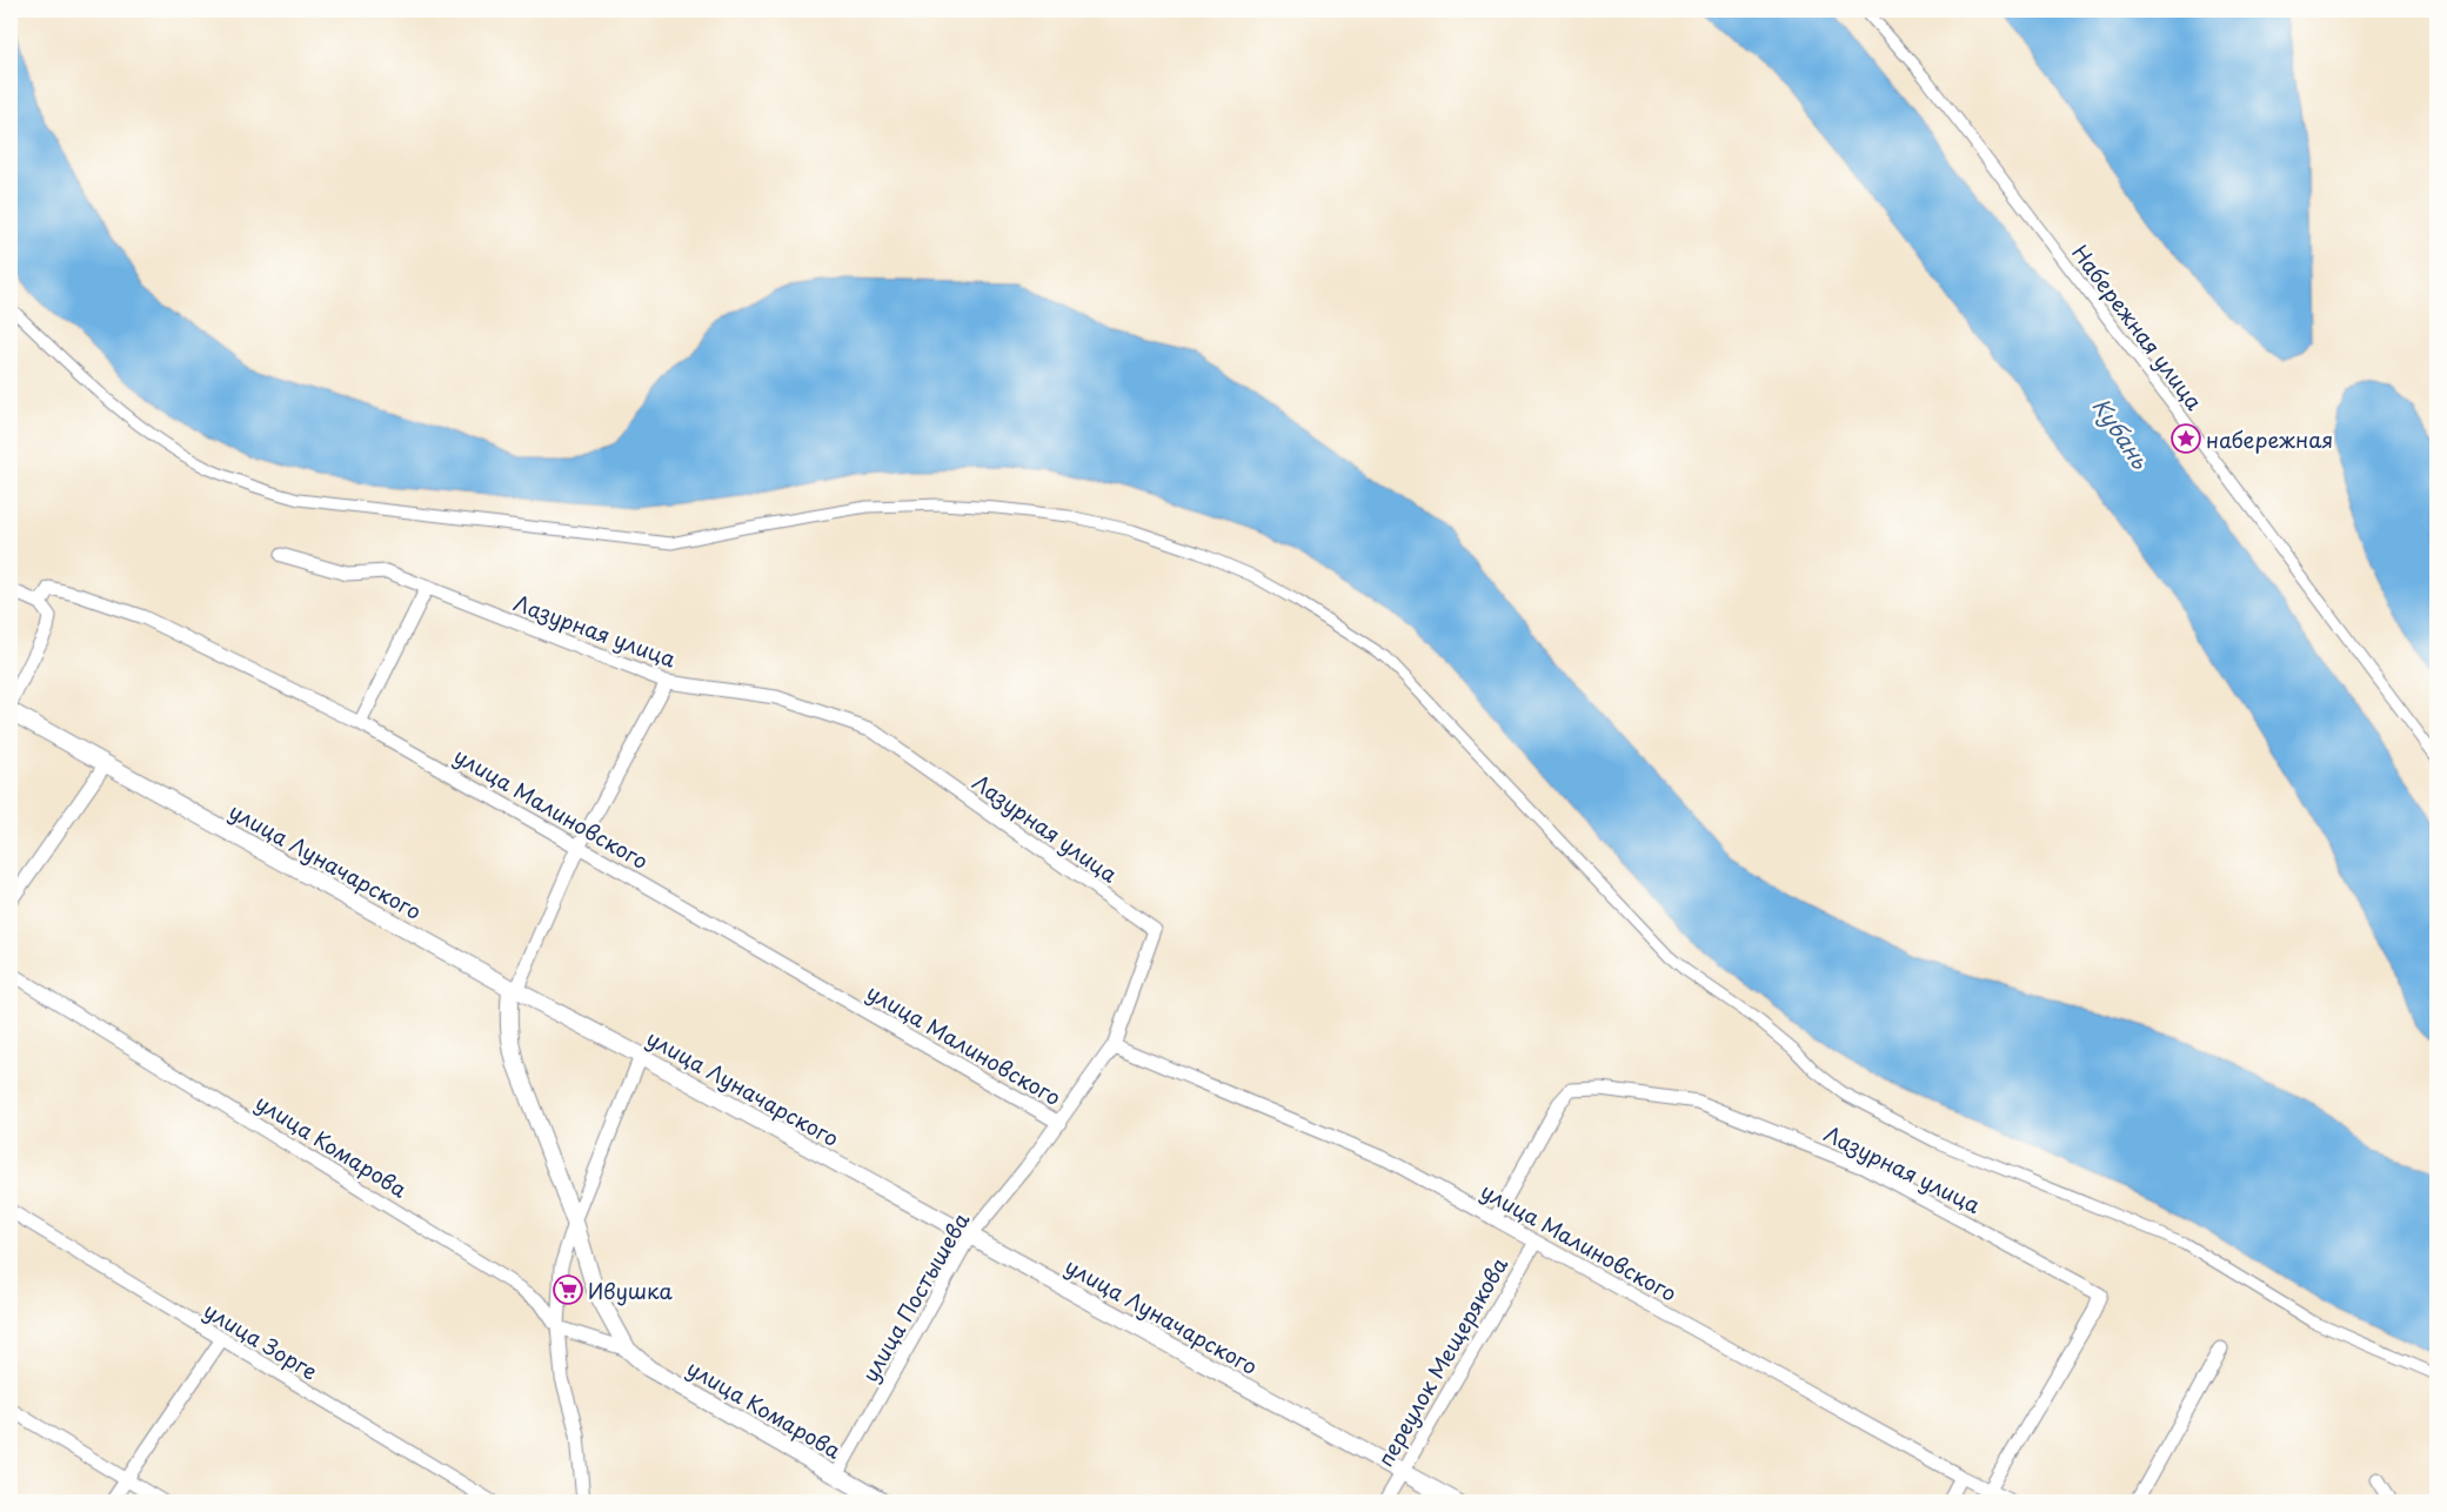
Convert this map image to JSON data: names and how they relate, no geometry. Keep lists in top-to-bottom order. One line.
{"streets":{"street":["Набережная улица","Лазурная улица","улица Малиновского","улица Луначарского","улица Комарова","улица Постышева","улица Зорге","переулок Мещерякова"]},"crossings":[["Лазурная улица","улица Малиновского"],["Лазурная улица","улица Постышева"],["улица Малиновского","улица Постышева"],["улица Малиновского","переулок Мещерякова"],["улица Луначарского","улица Комарова"],["улица Луначарского","улица Постышева"],["улица Луначарского","переулок Мещерякова"],["улица Комарова","улица Постышева"]],"water":["Кубань"],"places":{"place":["набережная"],"supermarket":["Ивушка"]}}
